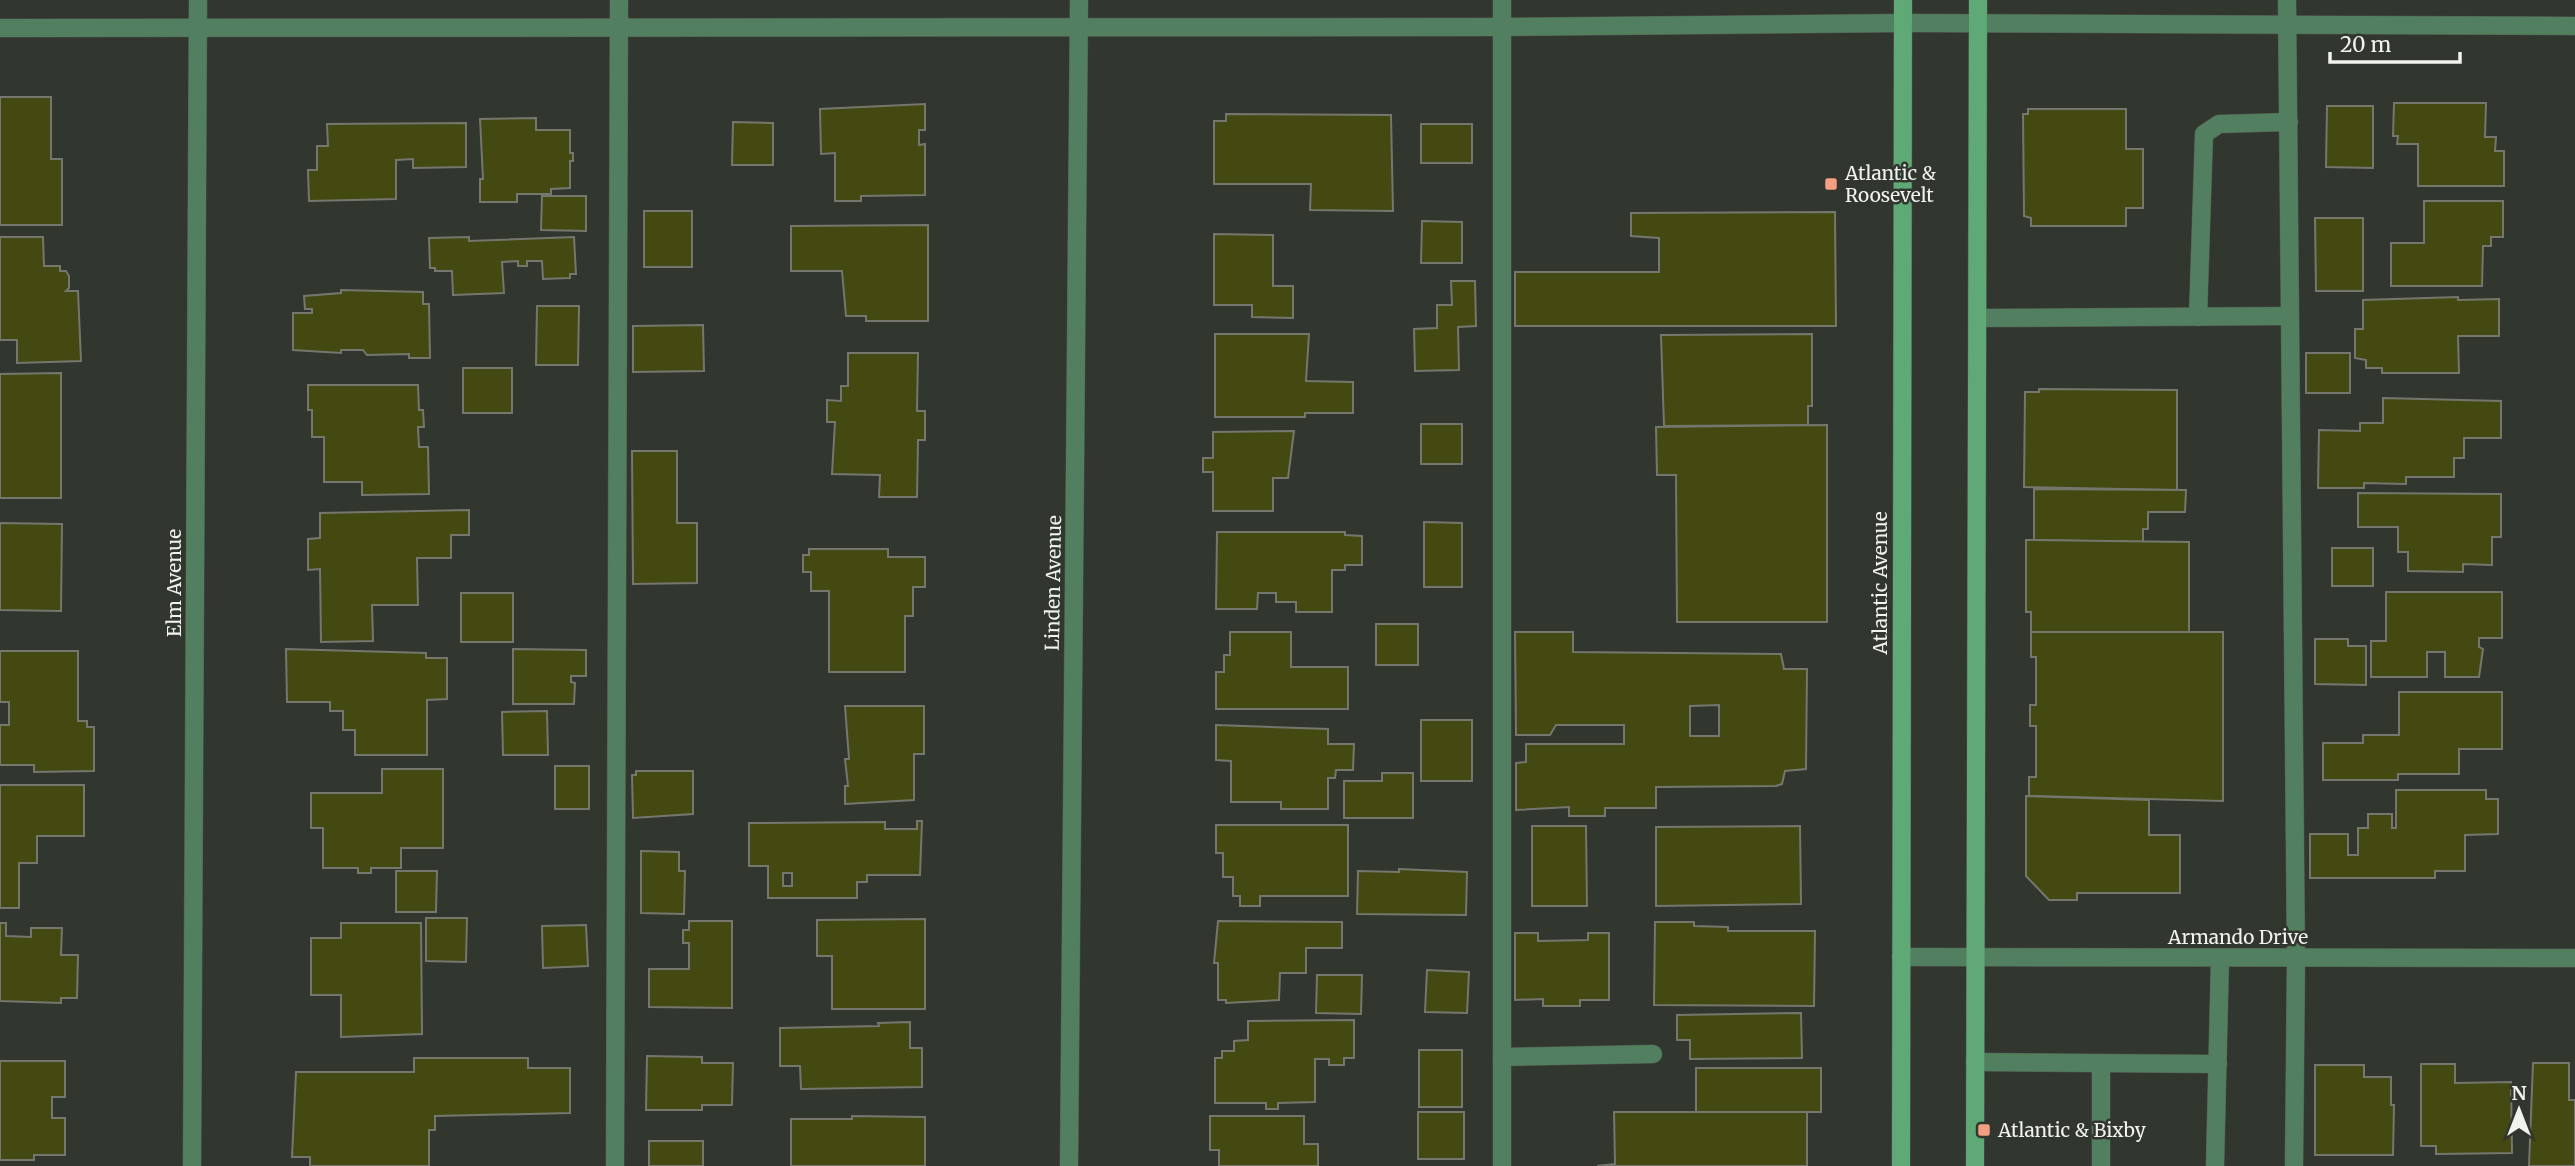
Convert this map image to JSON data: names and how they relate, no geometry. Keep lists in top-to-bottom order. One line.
{"streets":{"main road":["Atlantic Avenue"],"street":["Elm Avenue","Linden Avenue","Armando Drive"]},"crossings":[["Atlantic Avenue","Armando Drive"]],"places":{"transit":["Atlantic & Roosevelt","Atlantic & Bixby"]},"scale_bar":"20 m","north":"top"}
